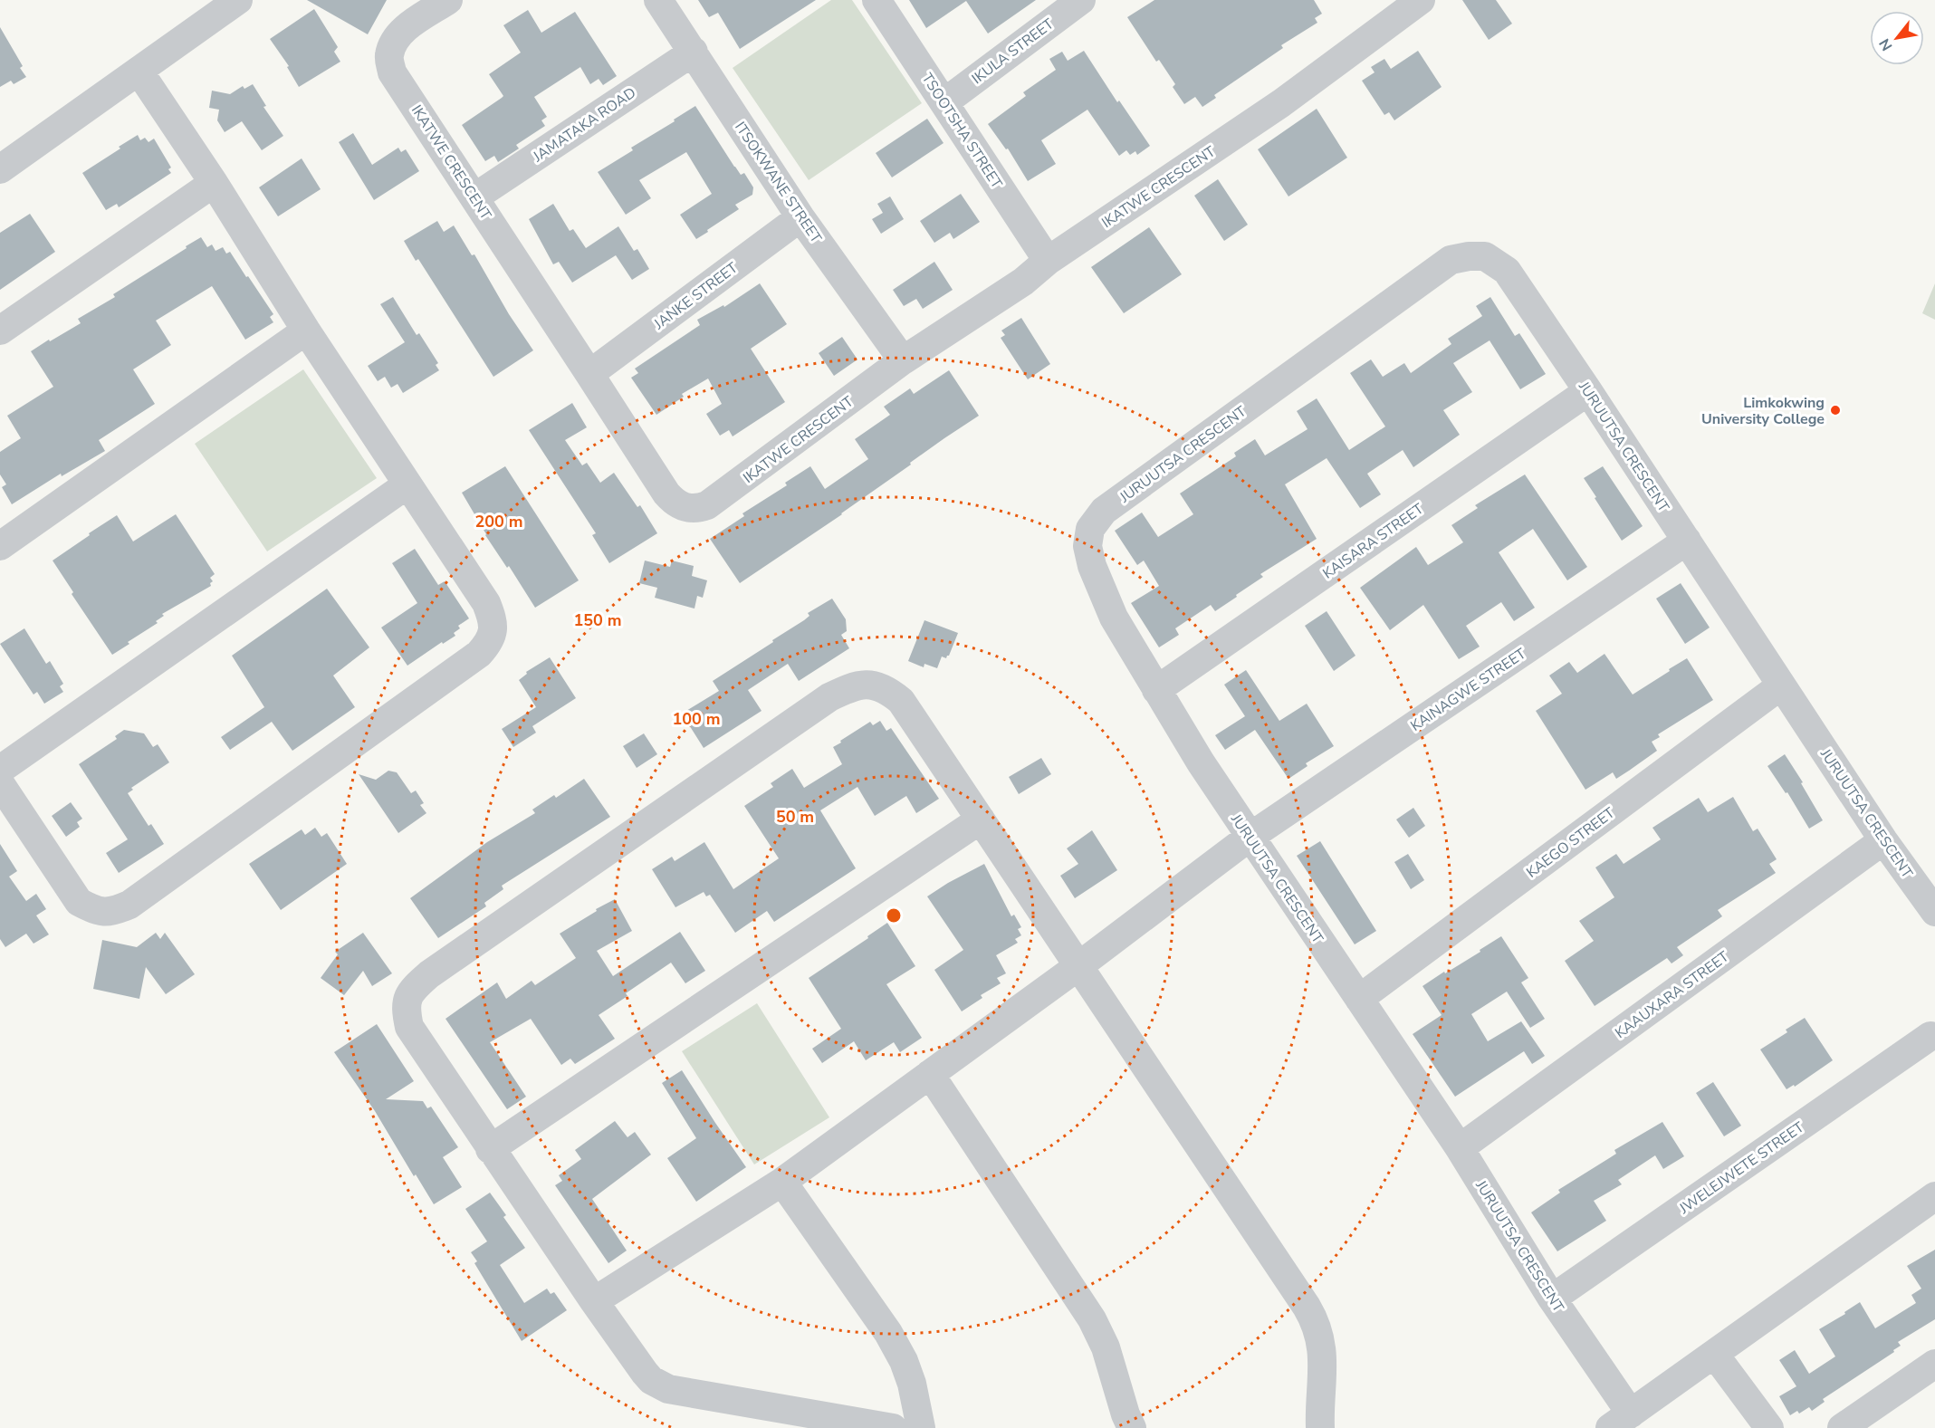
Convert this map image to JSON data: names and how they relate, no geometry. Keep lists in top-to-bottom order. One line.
{"streets":{"street":["IKULA STREET","JAMATAKA ROAD","TSOOTSHA STREET","IKATWE CRESCENT","ITSOKWANE STREET","JANKE STREET","JURUUTSA CRESCENT","KAISARA STREET","KAINAGWE STREET","KAEGO STREET","KAAUXARA STREET","JWELEJWETE STREET"]},"crossings":[["IKULA STREET","TSOOTSHA STREET"],["JAMATAKA ROAD","IKATWE CRESCENT"],["JAMATAKA ROAD","ITSOKWANE STREET"],["TSOOTSHA STREET","IKATWE CRESCENT"],["IKATWE CRESCENT","ITSOKWANE STREET"],["IKATWE CRESCENT","JANKE STREET"],["ITSOKWANE STREET","JANKE STREET"],["JURUUTSA CRESCENT","KAISARA STREET"],["JURUUTSA CRESCENT","KAINAGWE STREET"],["JURUUTSA CRESCENT","KAEGO STREET"],["JURUUTSA CRESCENT","KAAUXARA STREET"],["JURUUTSA CRESCENT","JWELEJWETE STREET"]],"places":["Limkokwing University College"],"north":"bottom left","rings":["200 m","150 m","100 m","50 m"]}
